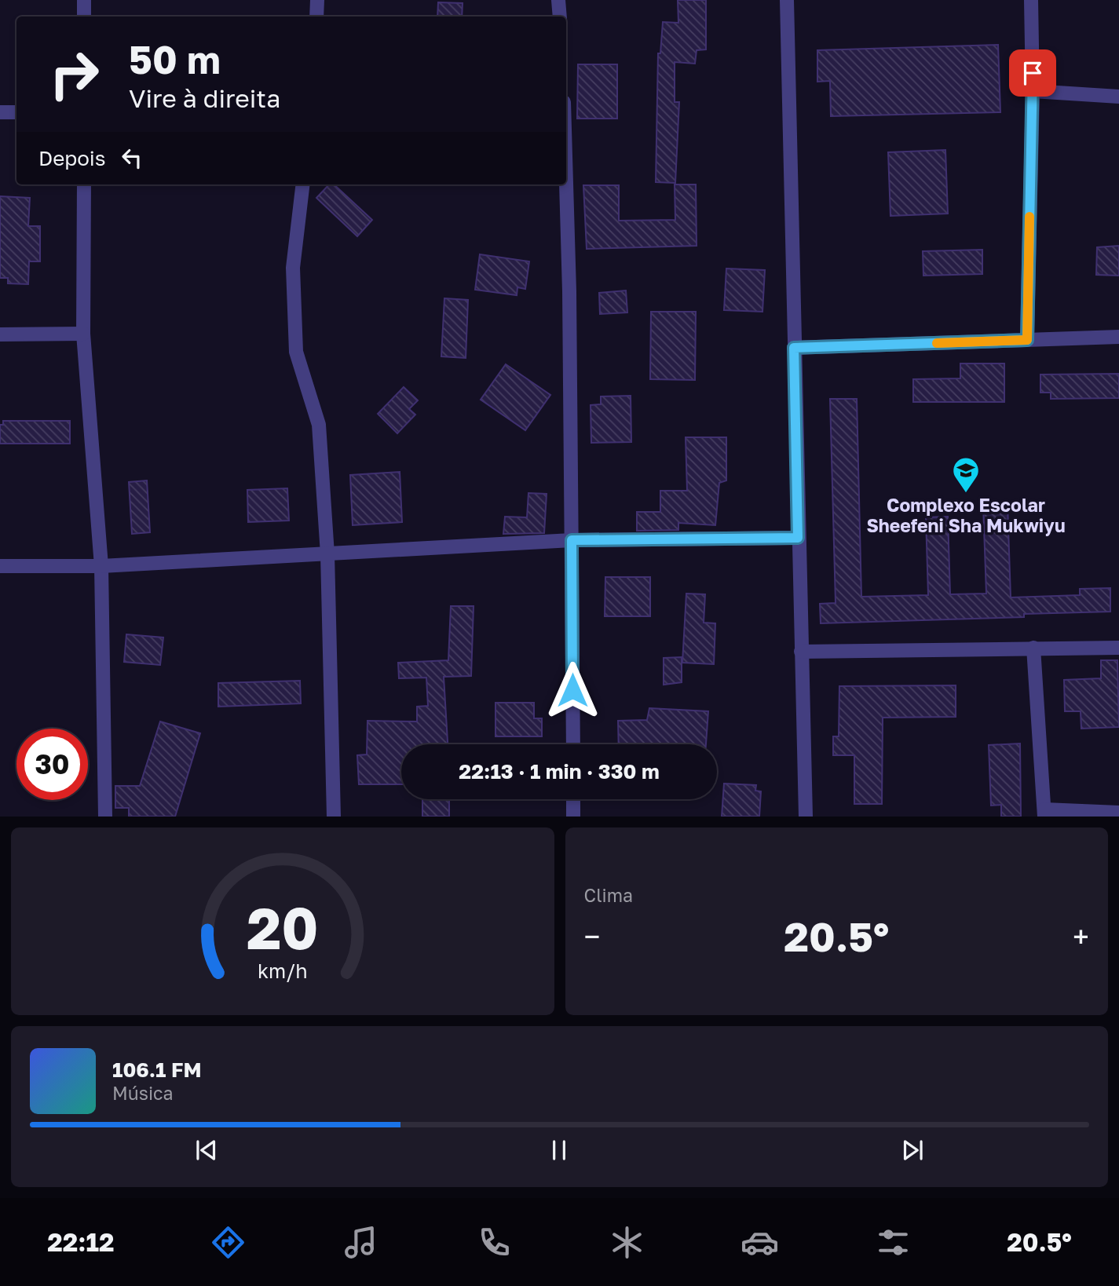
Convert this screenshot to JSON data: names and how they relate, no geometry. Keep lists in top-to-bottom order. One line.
{"places":{"school or university":["Complexo Escolar Sheefeni Sha Mukwiyu"]},"page":{"turn":["50 m","Vire à direita"],"then":"Depois","limit":"30","trip":"22:13 · 1 min · 330 m","tile":"Clima","heat":["−","20.5°","+"],"song":["106.1 FM","Música"],"tabs":["22:12","20.5°"],"gauge":["20","km/h"]}}
